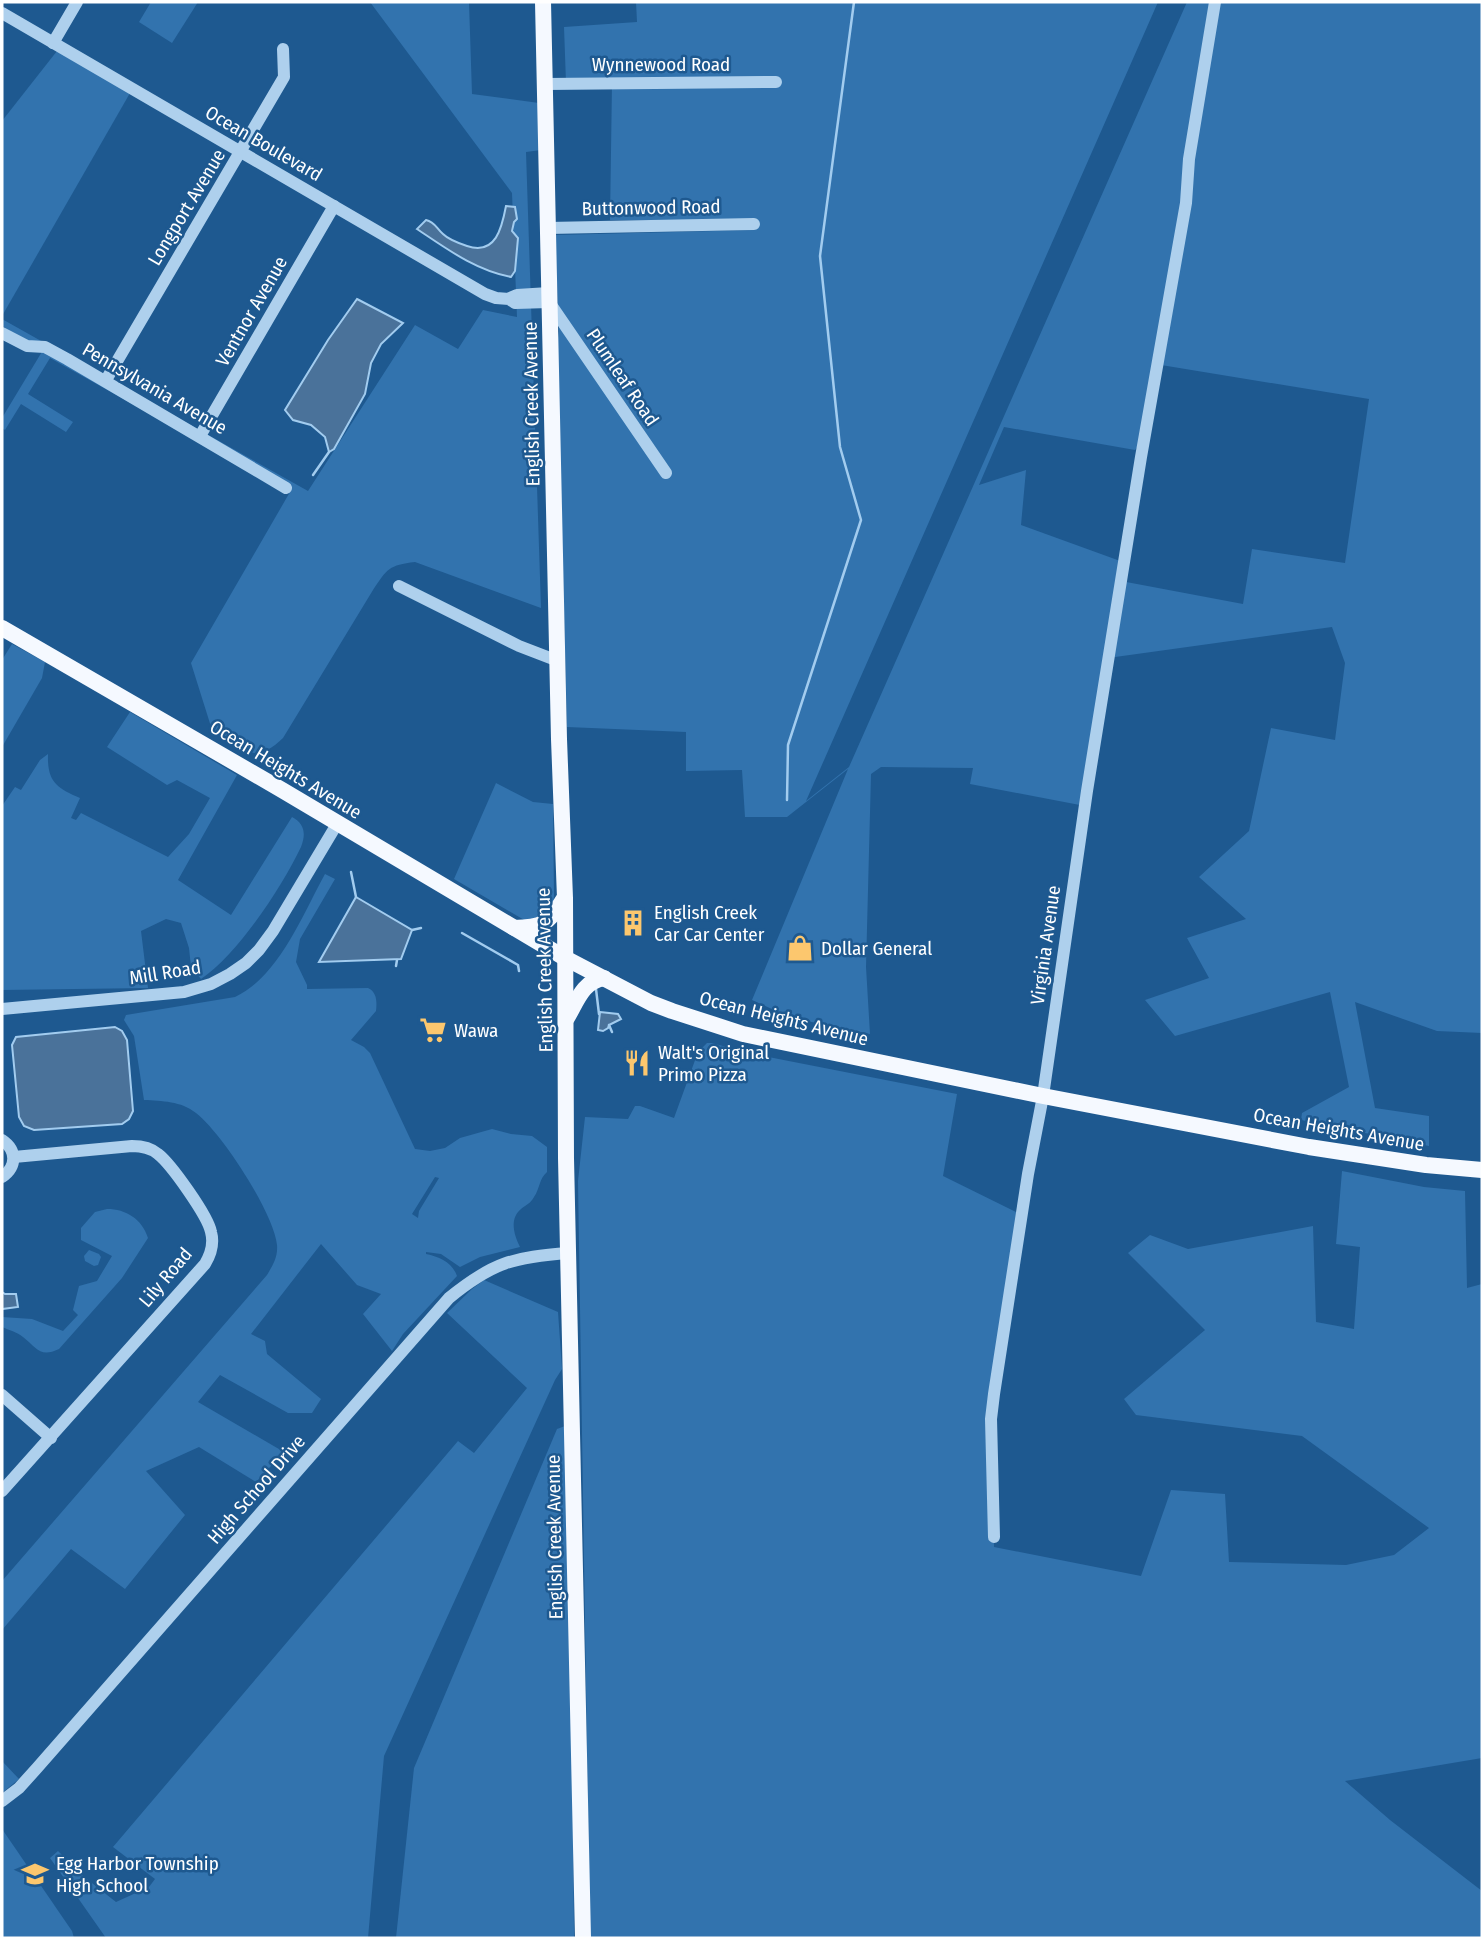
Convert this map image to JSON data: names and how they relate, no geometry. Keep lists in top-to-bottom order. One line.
{"streets":{"main road":["English Creek Avenue","Ocean Heights Avenue"],"street":["Wynnewood Road","Ocean Boulevard","Longport Avenue","Buttonwood Road","Ventnor Avenue","Plumleaf Road","Pennsylvania Avenue","Virginia Avenue","Mill Road","Lily Road","High School Drive"]},"crossings":[["Wynnewood Road","English Creek Avenue"],["Ocean Boulevard","Longport Avenue"],["Ocean Boulevard","Ventnor Avenue"],["Ocean Boulevard","Plumleaf Road"],["Ocean Boulevard","English Creek Avenue"],["Longport Avenue","Pennsylvania Avenue"],["Buttonwood Road","English Creek Avenue"],["Ventnor Avenue","Pennsylvania Avenue"],["Plumleaf Road","English Creek Avenue"],["English Creek Avenue","Ocean Heights Avenue"],["English Creek Avenue","High School Drive"],["Ocean Heights Avenue","Virginia Avenue"],["Ocean Heights Avenue","Mill Road"]],"places":{"building":["English Creek Car Car Center"],"shop":["Dollar General"],"supermarket":["Wawa"],"restaurant":["Walt's Original Primo Pizza"],"school or university":["Egg Harbor Township High School"]}}
